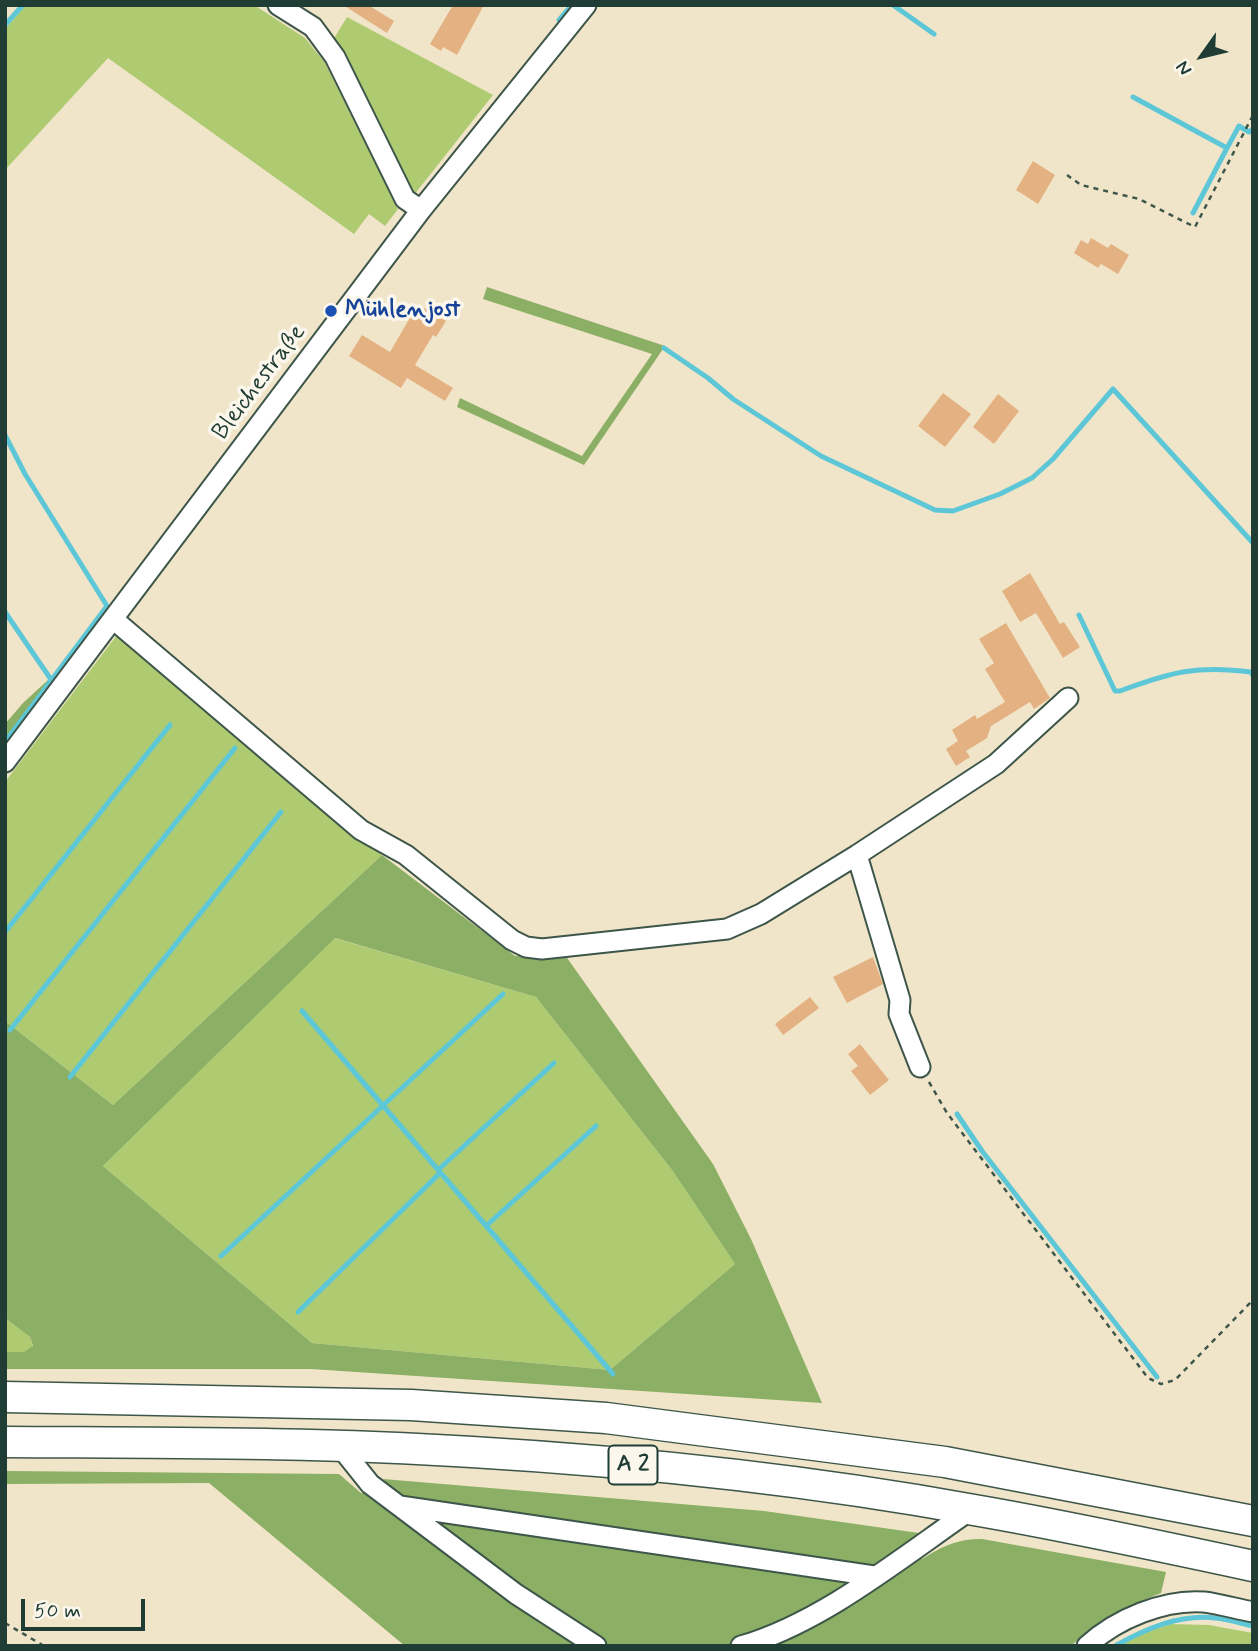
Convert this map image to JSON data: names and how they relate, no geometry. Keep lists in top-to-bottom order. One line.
{"streets":{"highway":["A 2"],"street":["Bleichestraße"]},"places":["Mühlenjost"],"scale_bar":"50 m","north":"bottom left"}
